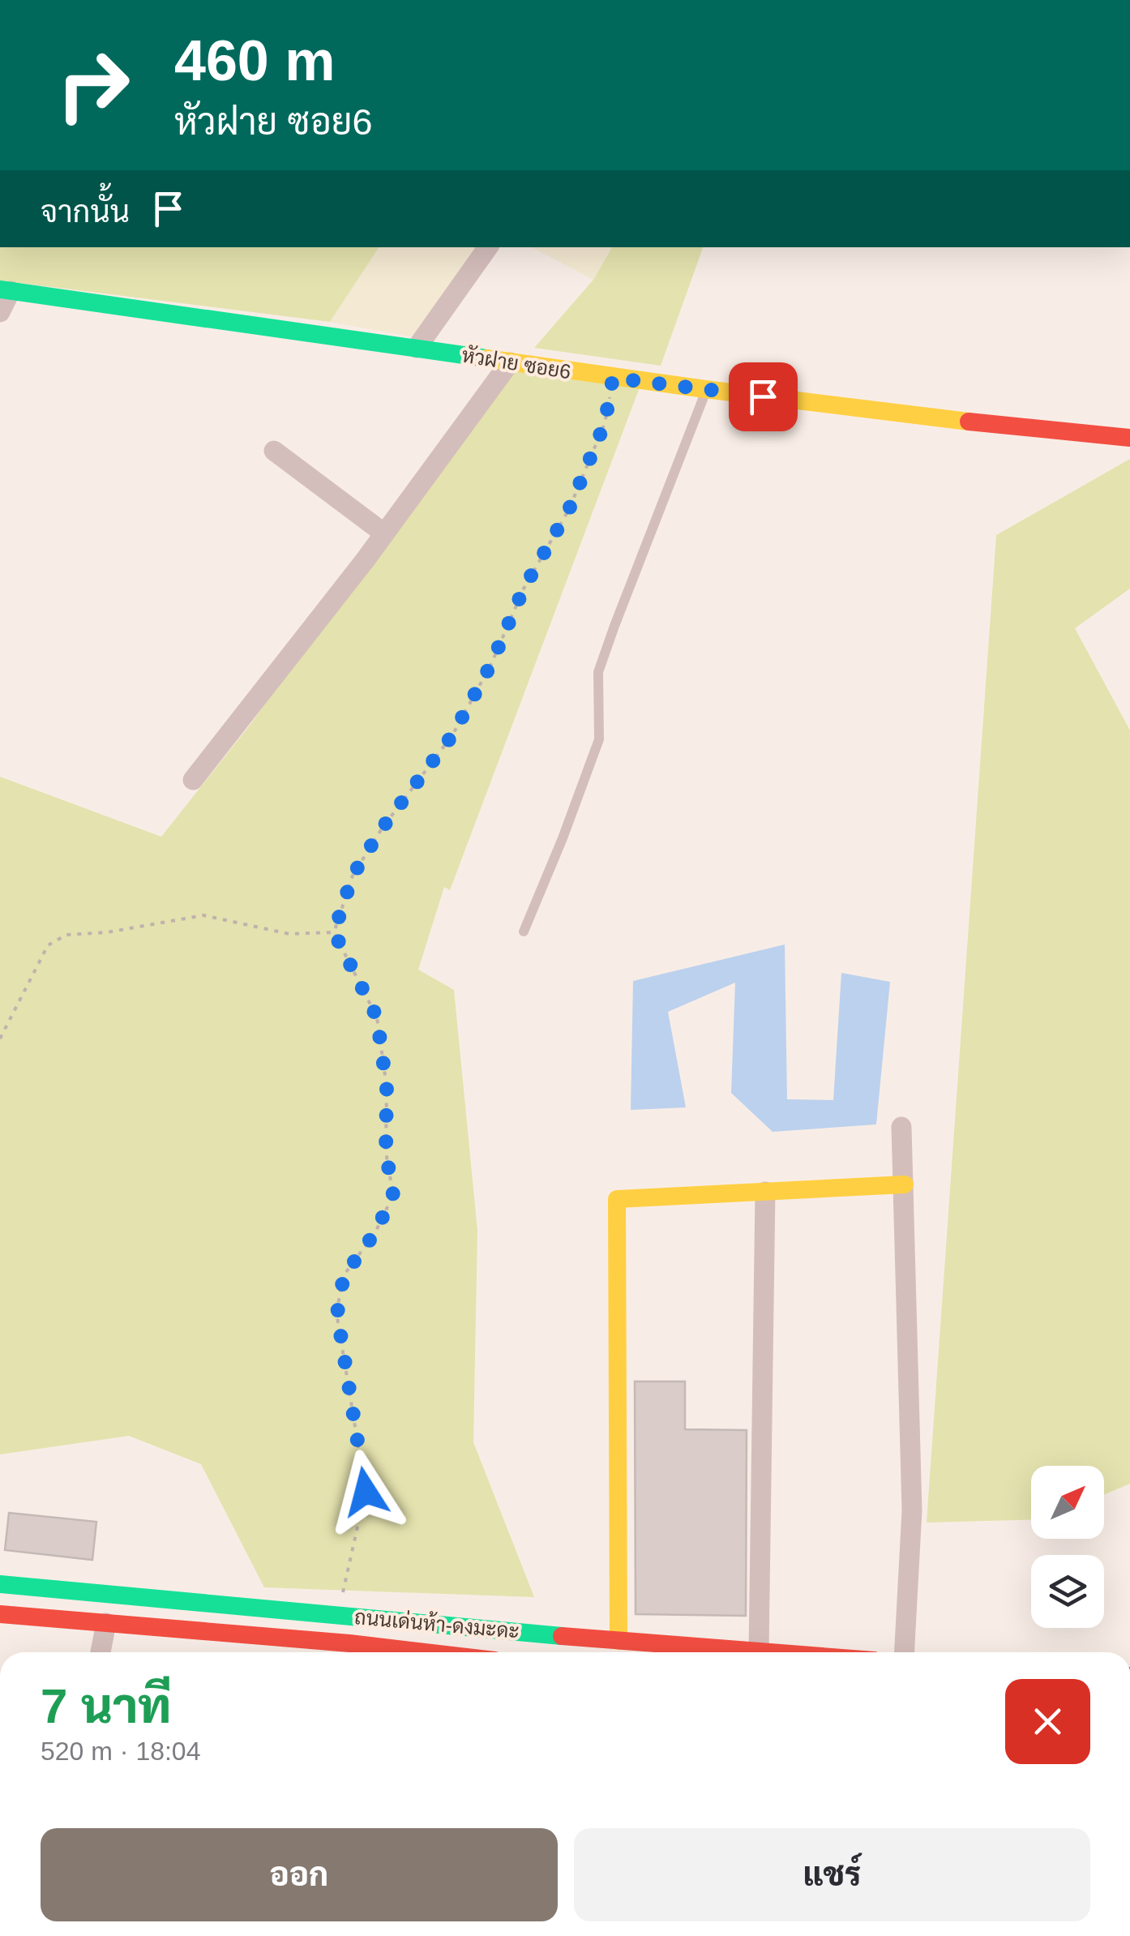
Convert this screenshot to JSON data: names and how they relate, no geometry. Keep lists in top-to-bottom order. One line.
{"streets":{"street":["หัวฝาย ซอย6","ถนนเด่นห้า-ดงมะดะ"]},"north":"top right","page":{"turn":["460 m","หัวฝาย ซอย6"],"then":"จากนั้น","heading":["7 นาที","520 m · 18:04"],"buttons":["ออก","แชร์"]}}
